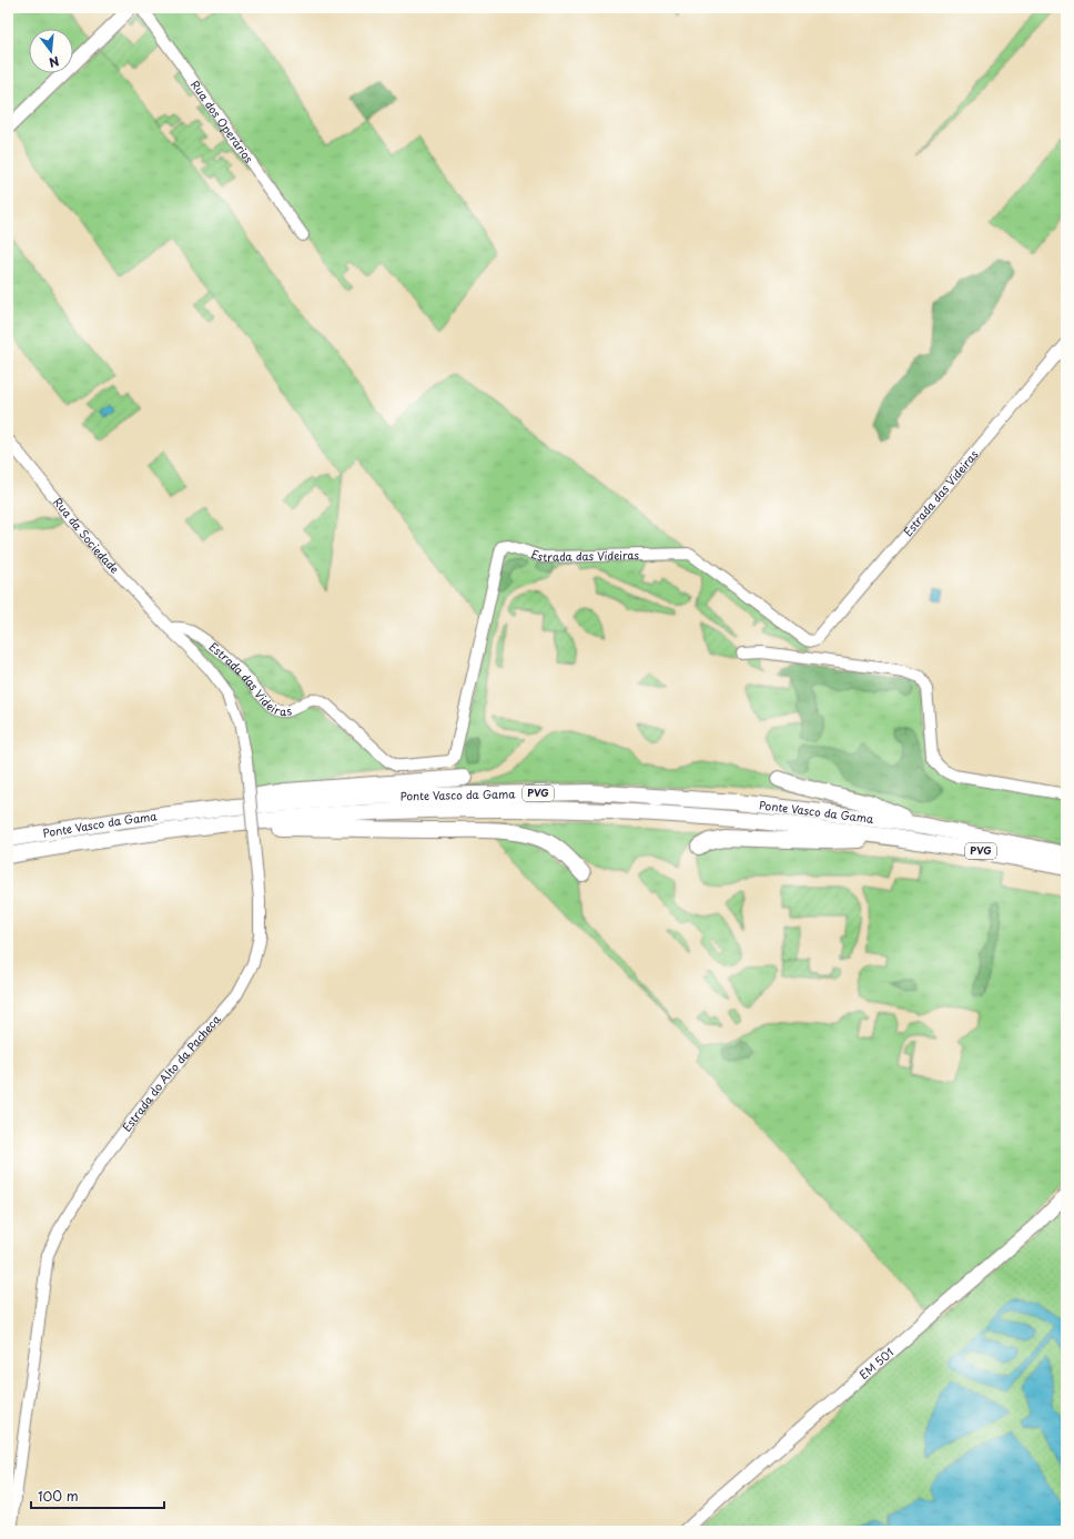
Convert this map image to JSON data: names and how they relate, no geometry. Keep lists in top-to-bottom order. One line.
{"streets":{"highway":["PVG","Ponte Vasco da Gama"],"main road":["EM 501"],"street":["Rua dos Operários","Estrada das Videiras","Rua da Sociedade","Estrada do Alto da Pacheca"]},"crossings":[["Estrada das Videiras","Rua da Sociedade"],["Estrada das Videiras","Estrada do Alto da Pacheca"],["Rua da Sociedade","Estrada do Alto da Pacheca"]],"scale_bar":"100 m","north":"bottom"}
